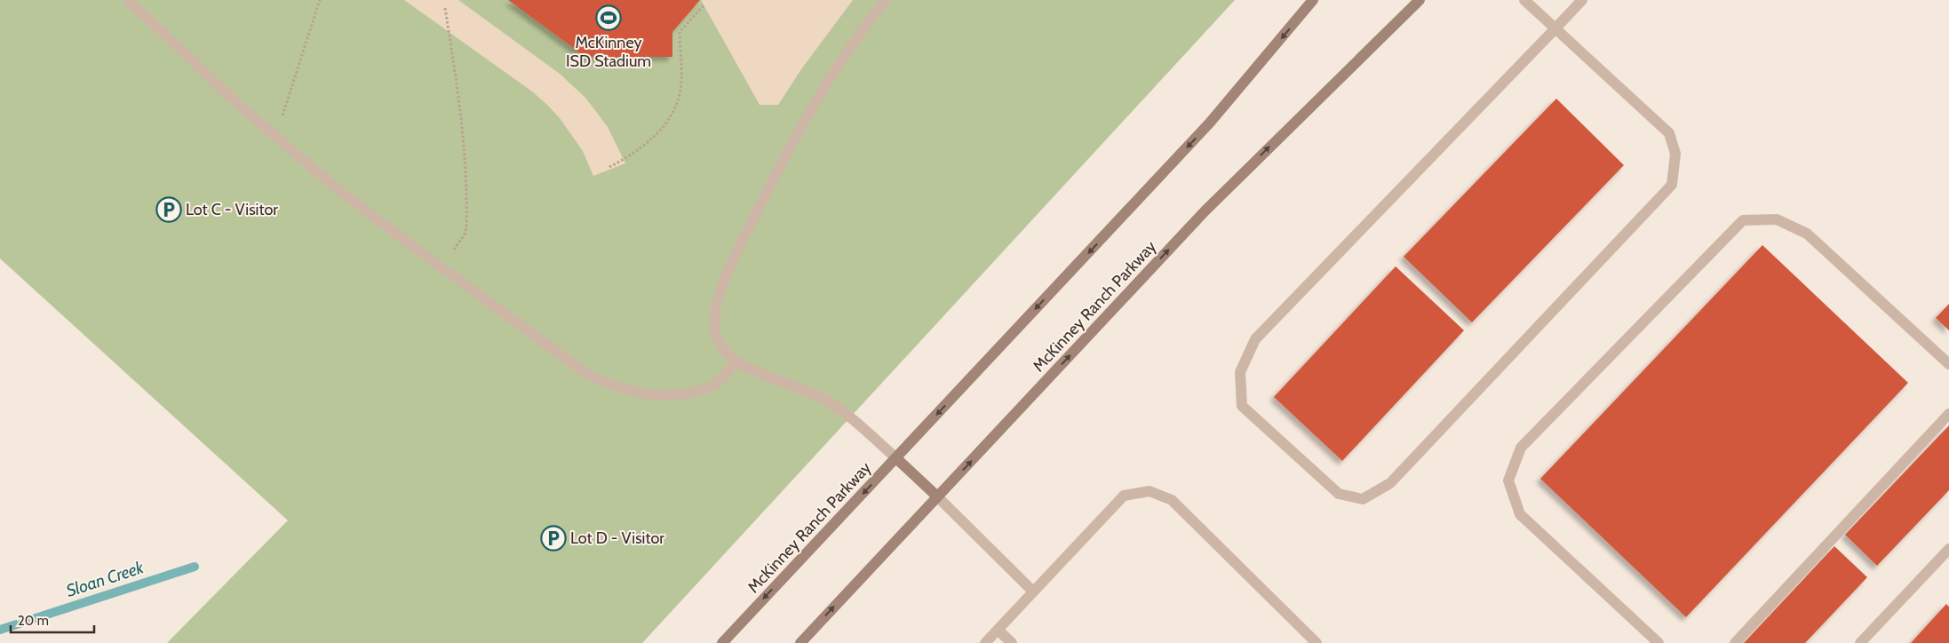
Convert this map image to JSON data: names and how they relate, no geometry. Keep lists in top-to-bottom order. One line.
{"streets":{"main road":["McKinney Ranch Parkway"]},"water":["Sloan Creek"],"places":{"sports":["McKinney ISD Stadium"],"parking":["Lot C - Visitor","Lot D - Visitor"]},"scale_bar":"20 m"}
